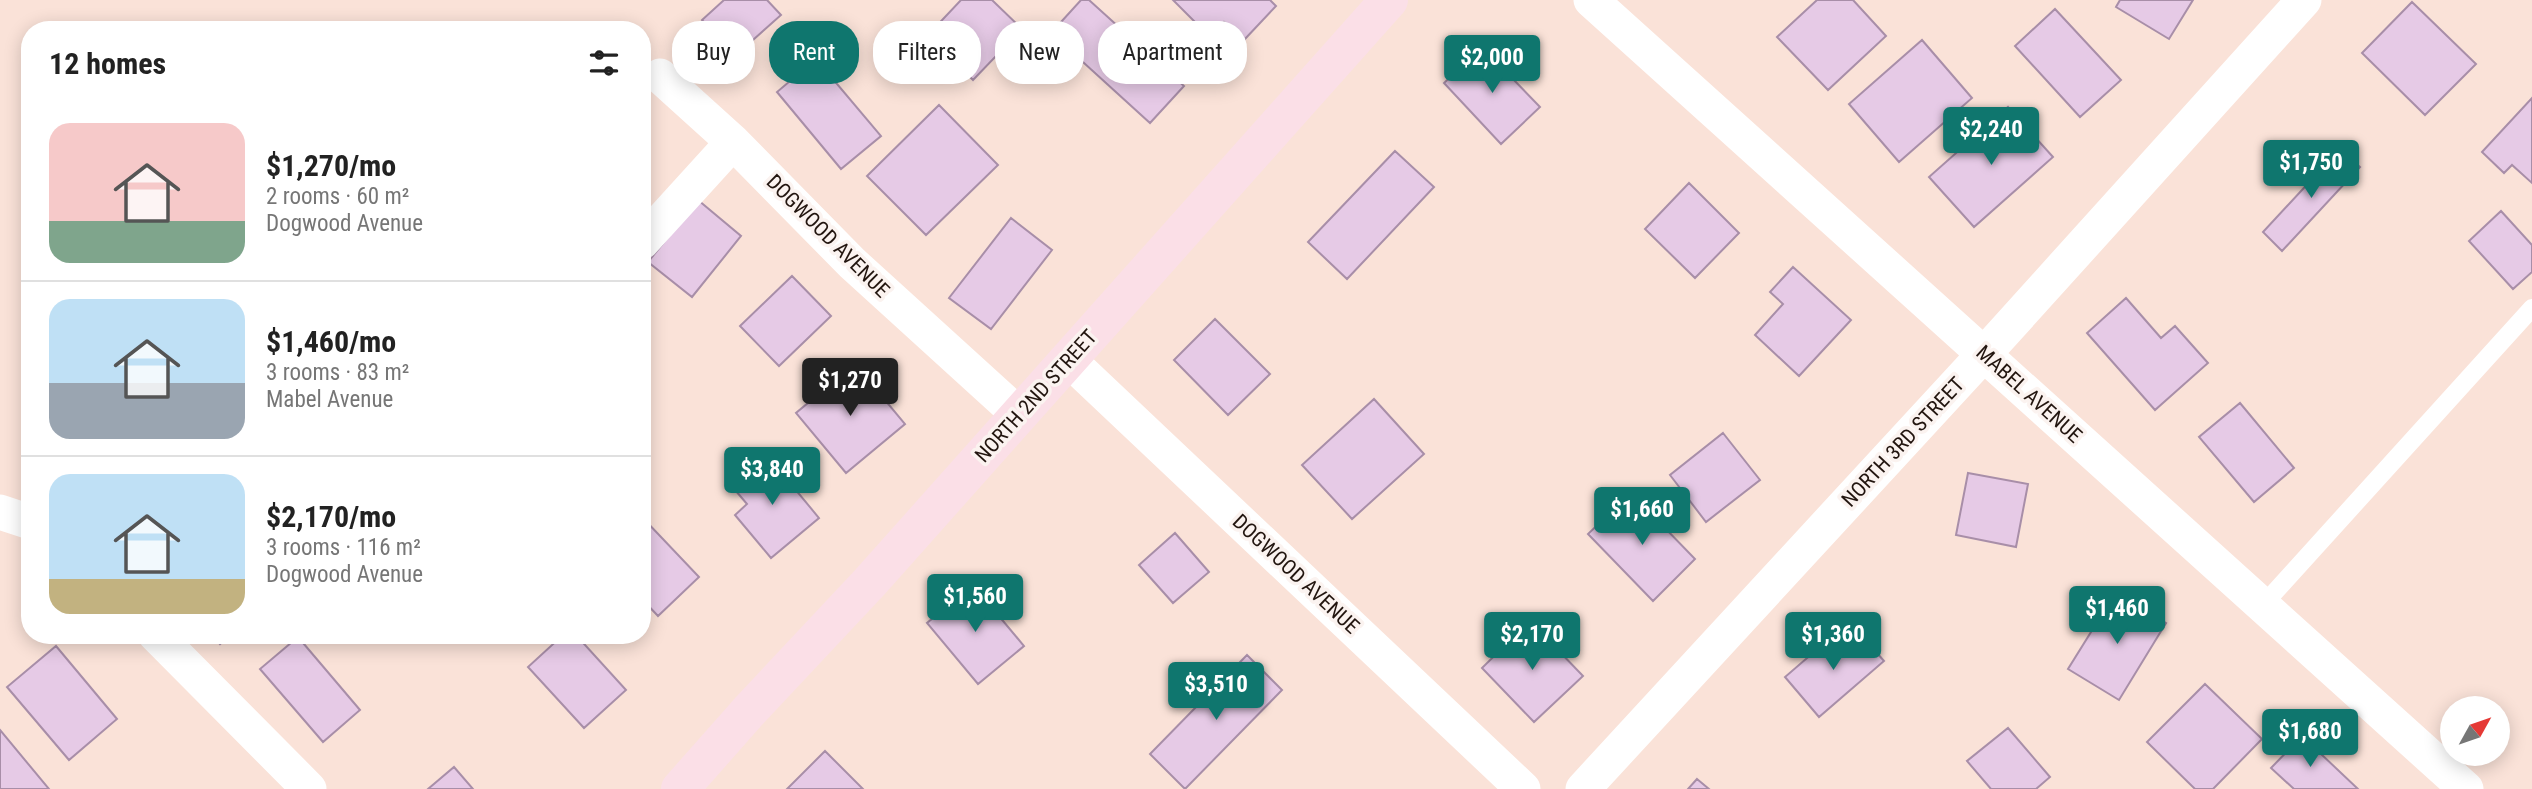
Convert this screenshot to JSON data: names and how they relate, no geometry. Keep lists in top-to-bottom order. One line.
{"streets":{"street":["DOGWOOD AVENUE","MABEL AVENUE","NORTH 2ND STREET","NORTH 3RD STREET"]},"crossings":[["DOGWOOD AVENUE","NORTH 2ND STREET"],["MABEL AVENUE","NORTH 3RD STREET"]],"north":"top right","page":{"chip":["Buy","Rent","Filters","New","Apartment"],"heading":"12 homes","price":["$2,000","$2,240","$1,750","$1,270","$3,840","$1,660","$1,560","$1,460","$2,170","$1,360","$3,510","$1,680"],"list":[{"name":"$1,270/mo","note":"2 rooms · 60 m² · Dogwood Avenue"},{"name":"$1,460/mo","note":"3 rooms · 83 m² · Mabel Avenue"},{"name":"$2,170/mo","note":"3 rooms · 116 m² · Dogwood Avenue"}]}}
